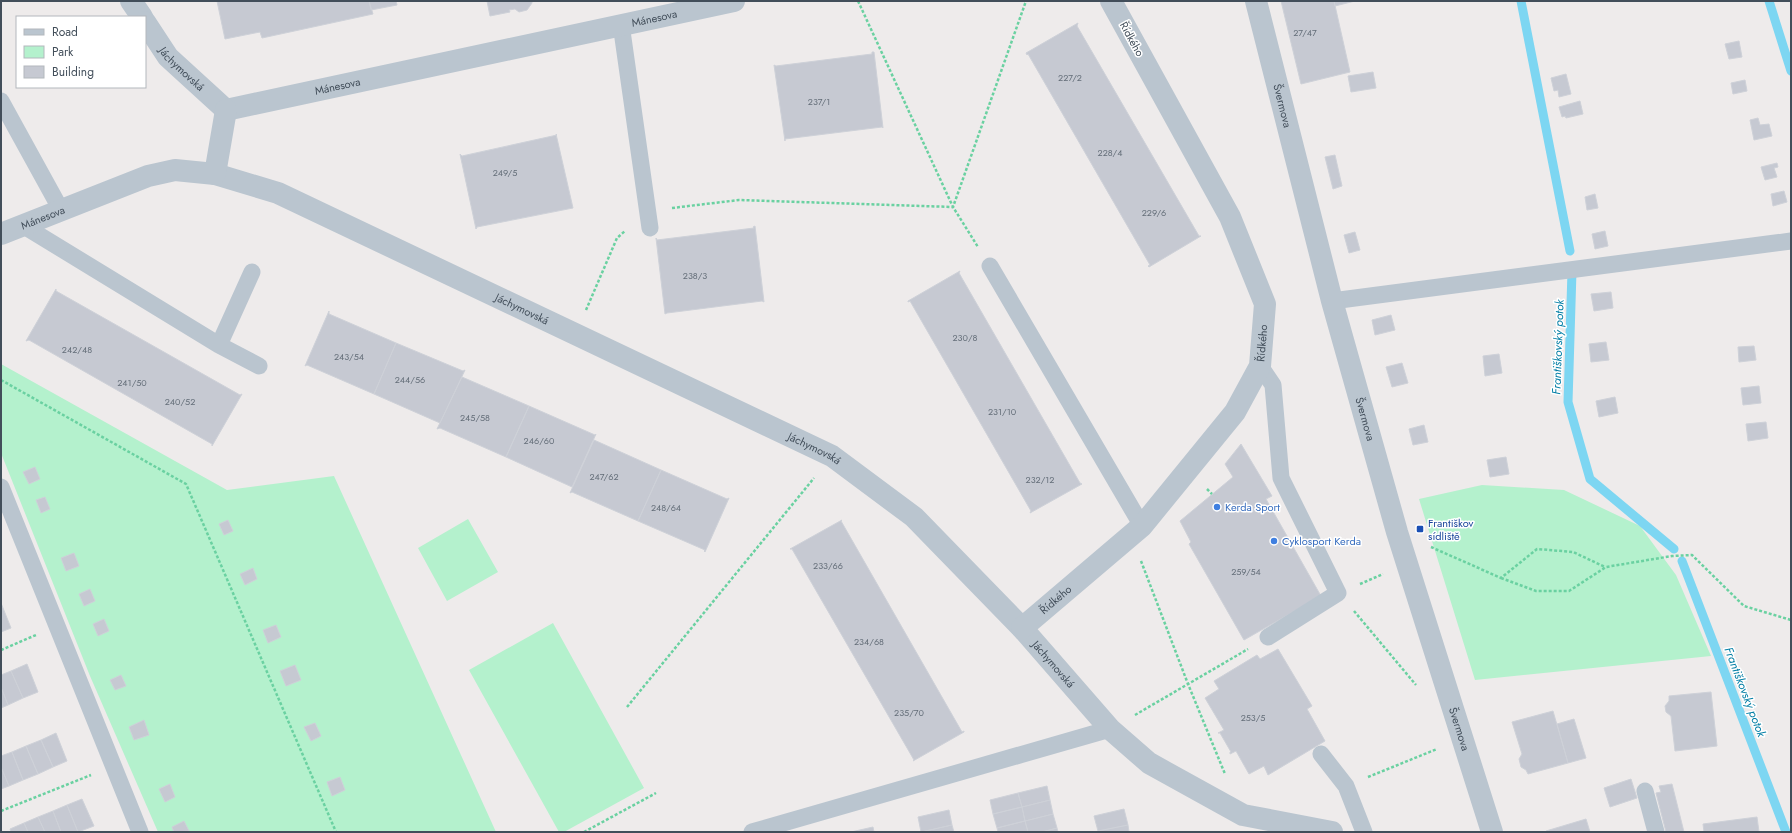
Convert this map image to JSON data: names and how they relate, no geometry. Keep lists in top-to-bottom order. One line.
{"streets":{"street":["Mánesova","Řídkého","Jáchymovská","Švermova"]},"crossings":[["Mánesova","Jáchymovská"],["Řídkého","Jáchymovská"]],"water":["Františkovský potok"],"places":{"other":["Kerda Sport","Cyklosport Kerda"],"transit":["Františkov sídliště"]},"house_numbers":["27/47","227/2","237/1","228/4","249/5","229/6","238/3","230/8","242/48","243/54","244/56","241/50","240/52","231/10","245/58","246/60","247/62","232/12","248/64","233/66","259/54","234/68","235/70","253/5"],"legend":["Road","Park","Building"]}
